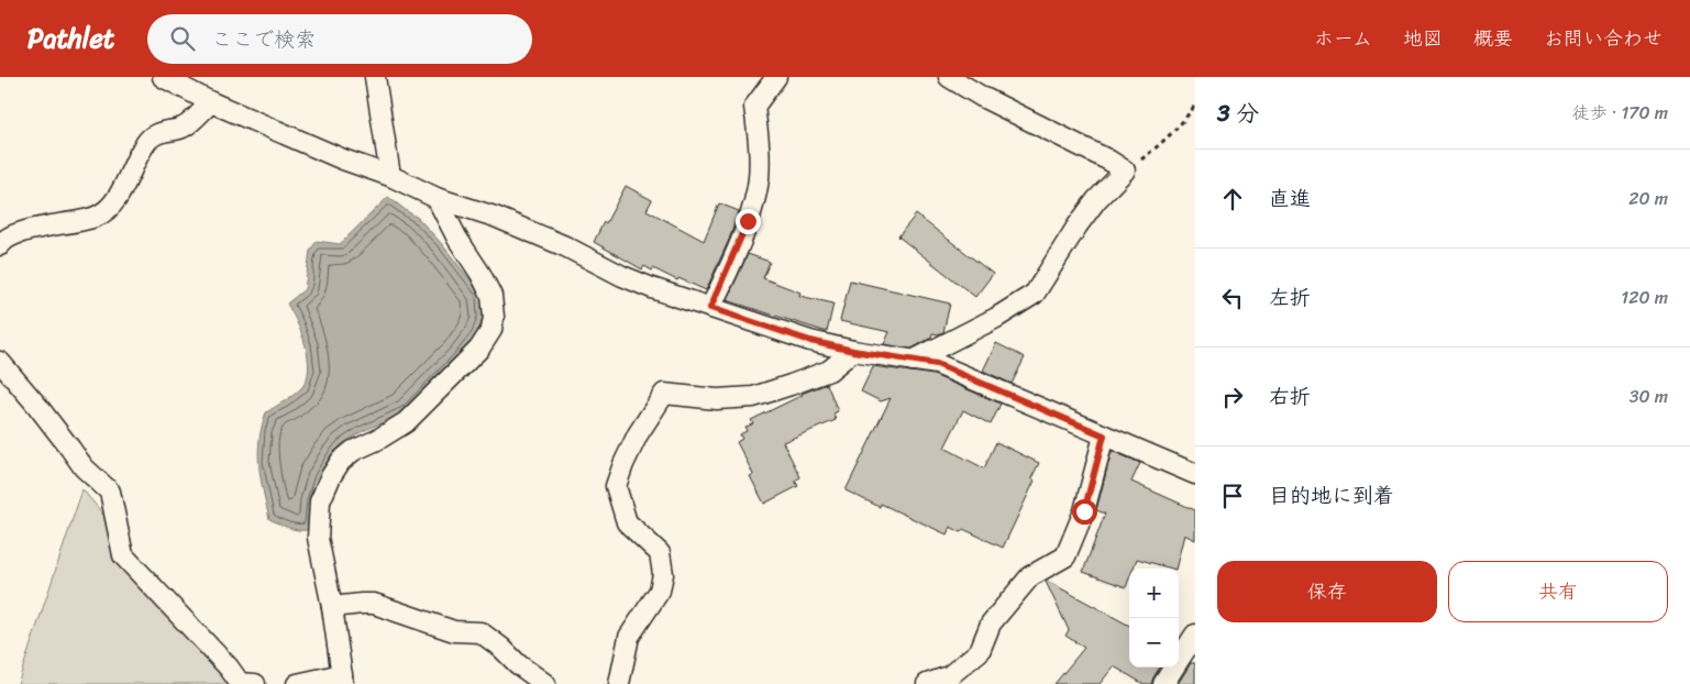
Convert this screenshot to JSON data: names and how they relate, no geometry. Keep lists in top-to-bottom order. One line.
{"page":{"header":"Pathlet","search":"ここで検索","nav":["ホーム","地図","概要","お問い合わせ"],"heading":["3 分","徒歩 · 170 m"],"list":[["直進","20 m"],["左折","120 m"],["右折","30 m"],"目的地に到着"],"buttons":["保存","共有"],"map_buttons":["+","−"]}}
